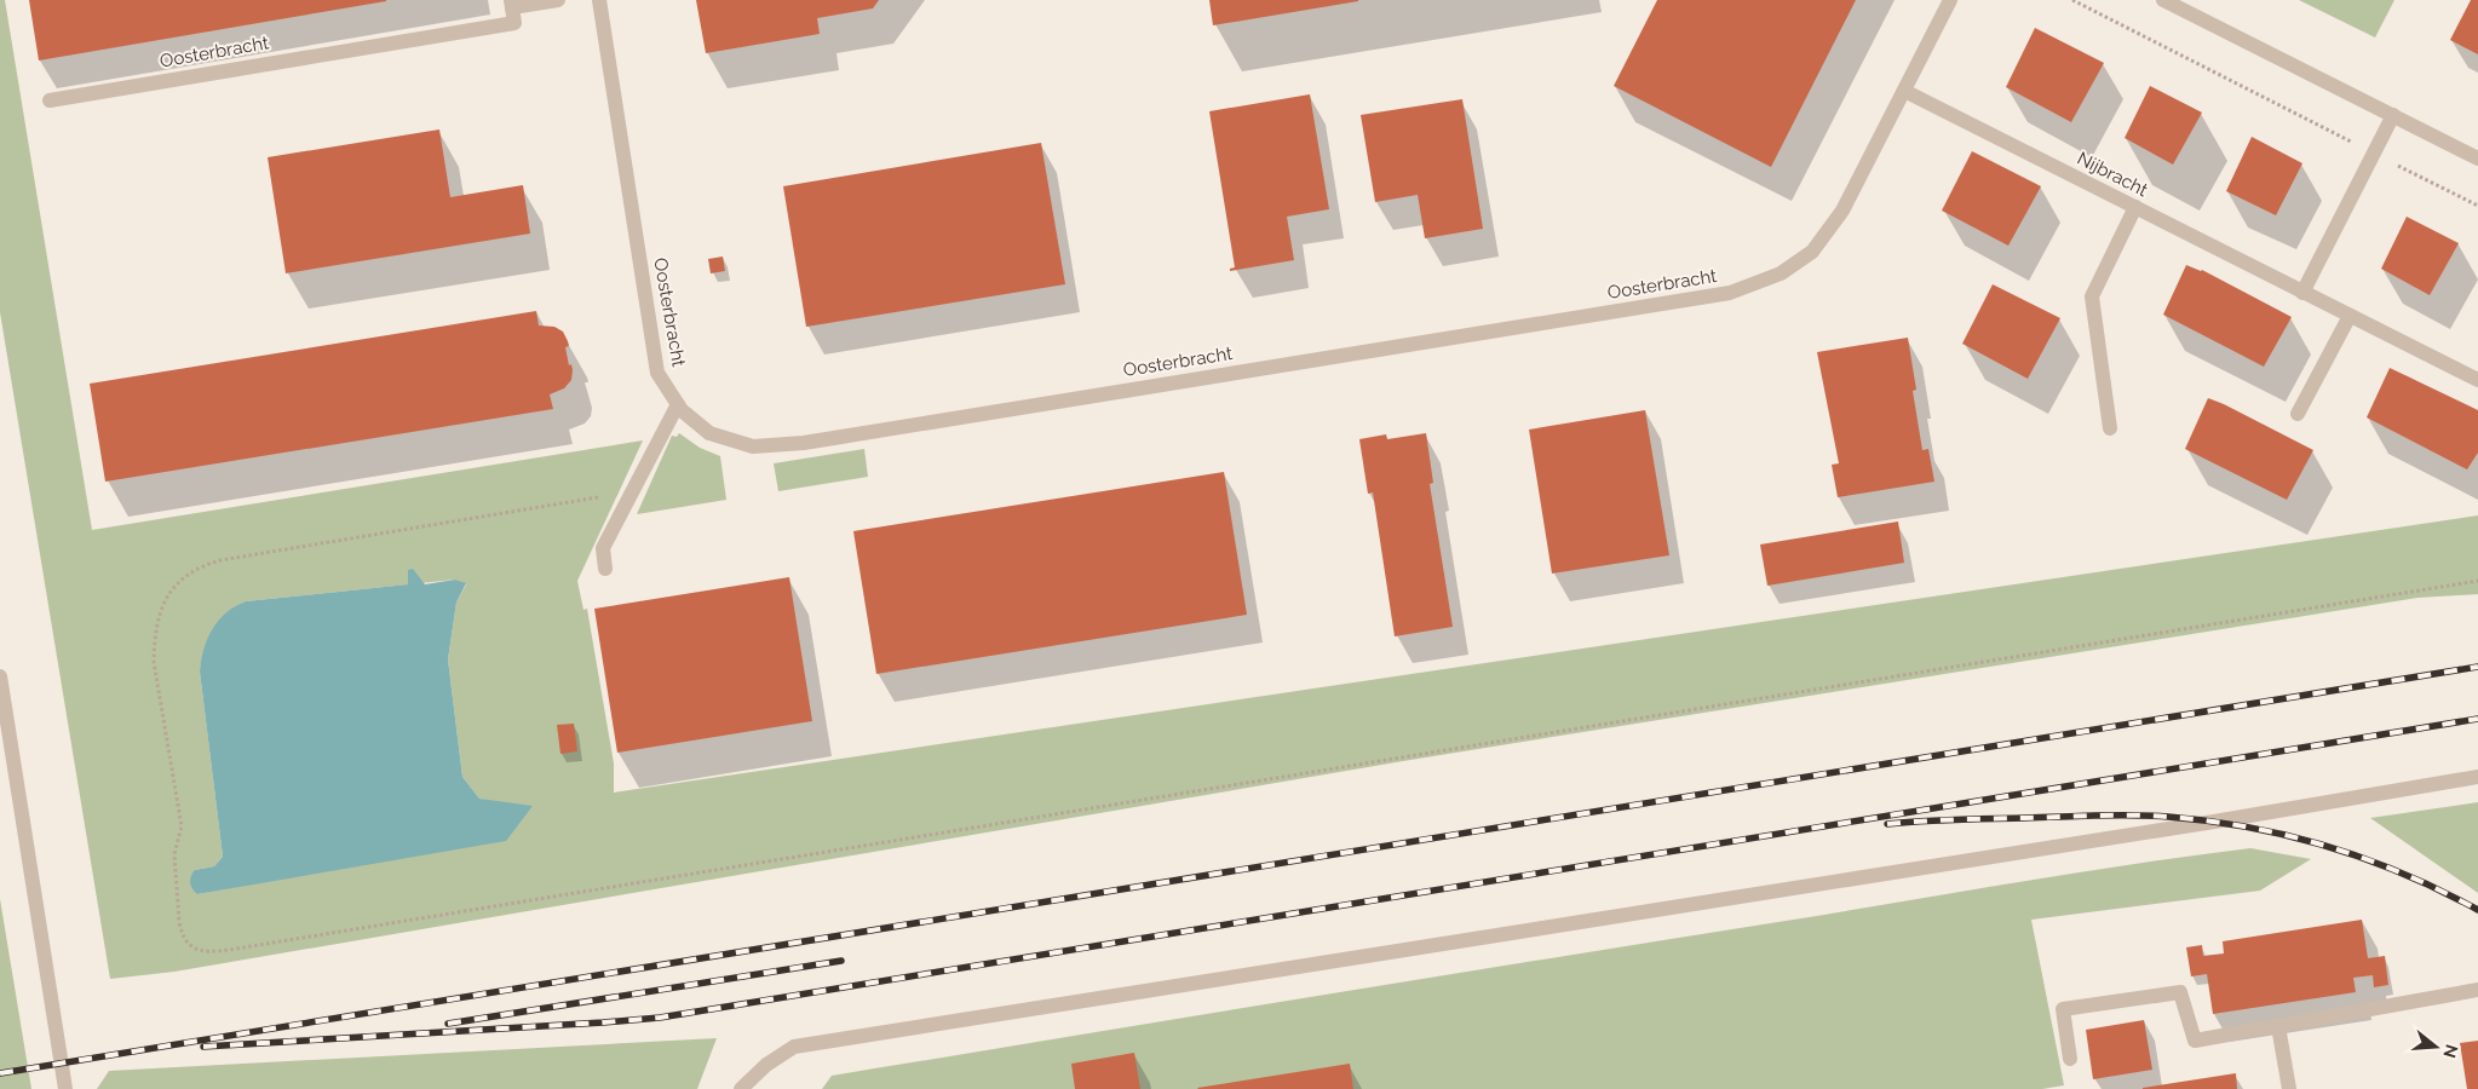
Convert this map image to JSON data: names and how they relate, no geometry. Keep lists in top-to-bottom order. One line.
{"streets":{"street":["Oosterbracht","Nijbracht"]},"crossings":[["Oosterbracht","Nijbracht"]],"north":"right"}
